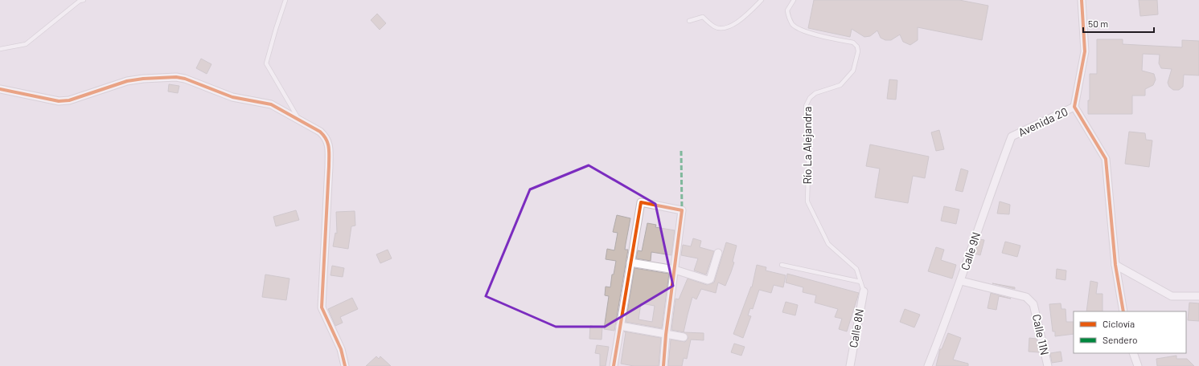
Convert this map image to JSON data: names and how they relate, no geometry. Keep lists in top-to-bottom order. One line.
{"streets":{"street":["Avenida 20","Calle 9N","Calle 8N","Calle 11N"],"lane":["Río La Alejandra"]},"crossings":[["Avenida 20","Calle 9N"],["Río La Alejandra","Calle 8N"],["Calle 9N","Calle 11N"]],"legend":["Ciclovía","Sendero"],"scale_bar":"50 m"}
